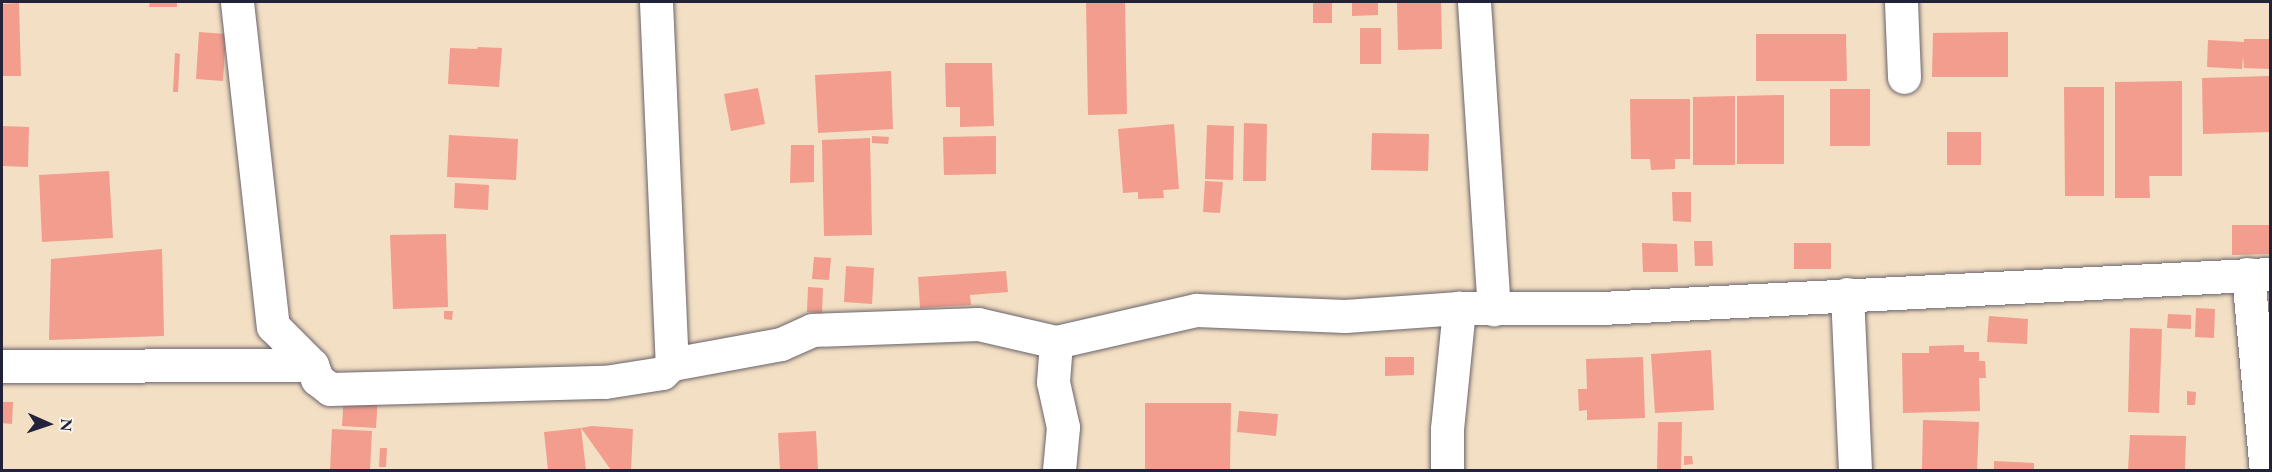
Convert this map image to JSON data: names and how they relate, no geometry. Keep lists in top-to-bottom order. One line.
{"north":"right"}
